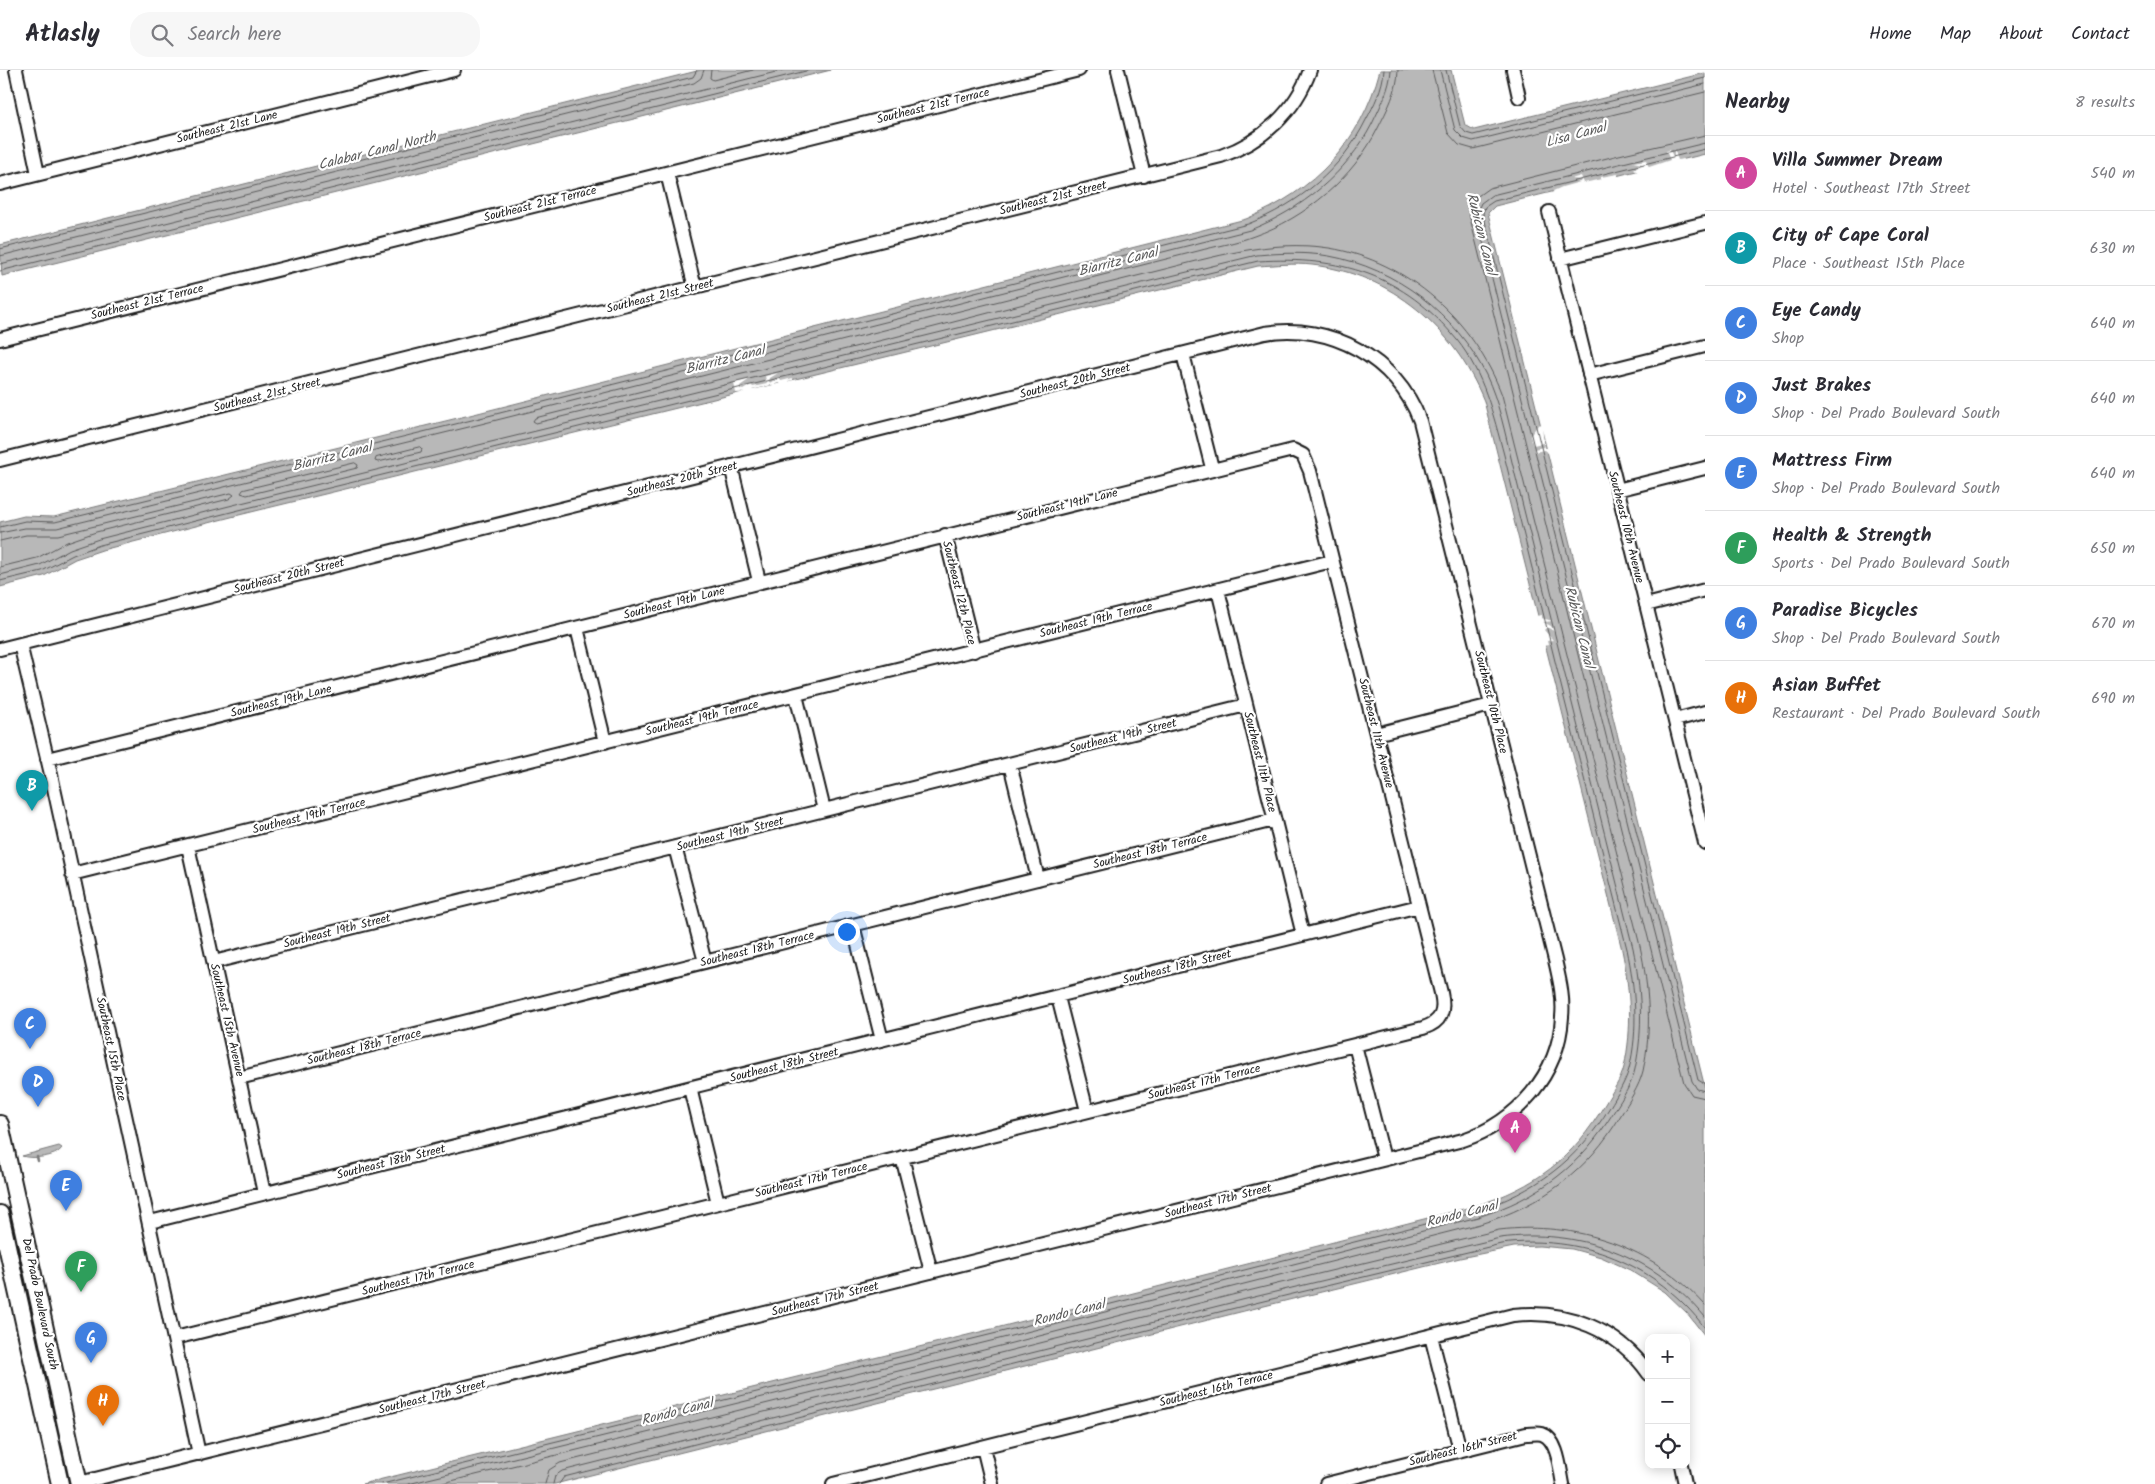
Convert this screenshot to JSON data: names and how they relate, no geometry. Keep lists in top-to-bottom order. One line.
{"streets":{"main road":["Del Prado Boulevard South"],"street":["Southeast 21st Terrace","Southeast 21st Lane","Southeast 21st Street","Southeast 20th Street","Southeast 19th Lane","Southeast 10th Avenue","Southeast 12th Place","Southeast 19th Terrace","Southeast 10th Place","Southeast 11th Avenue","Southeast 19th Street","Southeast 11th Place","Southeast 18th Terrace","Southeast 18th Street","Southeast 15th Avenue","Southeast 15th Place","Southeast 17th Terrace","Southeast 17th Street","Southeast 16th Terrace","Southeast 16th Street"]},"crossings":[["Southeast 20th Street","Southeast 10th Place"],["Southeast 20th Street","Southeast 15th Place"],["Southeast 19th Lane","Southeast 12th Place"],["Southeast 19th Lane","Southeast 11th Avenue"],["Southeast 19th Lane","Southeast 15th Place"],["Southeast 12th Place","Southeast 19th Terrace"],["Southeast 19th Terrace","Southeast 11th Avenue"],["Southeast 19th Terrace","Southeast 11th Place"],["Southeast 19th Terrace","Southeast 15th Avenue"],["Southeast 19th Terrace","Southeast 15th Place"],["Southeast 10th Place","Southeast 17th Street"],["Southeast 11th Avenue","Southeast 18th Street"],["Southeast 11th Avenue","Southeast 17th Terrace"],["Southeast 19th Street","Southeast 11th Place"],["Southeast 19th Street","Southeast 15th Avenue"],["Southeast 11th Place","Southeast 18th Terrace"],["Southeast 11th Place","Southeast 18th Street"],["Southeast 18th Terrace","Southeast 15th Avenue"],["Southeast 18th Street","Southeast 15th Avenue"],["Southeast 18th Street","Southeast 15th Place"],["Southeast 15th Place","Southeast 17th Terrace"],["Southeast 15th Place","Southeast 17th Street"],["Southeast 17th Street","Del Prado Boulevard South"]],"water":["Lisa Canal","Calabar Canal North","Rubican Canal","Biarritz Canal","Rondo Canal"],"page":{"header":"Atlasly","search":"Search here","nav":["Home","Map","About","Contact"],"heading":["Nearby","8 results"],"list":[{"mark":"A","name":"Villa Summer Dream","note":"Hotel · Southeast 17th Street","value":"540 m"},{"mark":"B","name":"City of Cape Coral","note":"Place · Southeast 15th Place","value":"630 m"},{"mark":"C","name":"Eye Candy","note":"Shop","value":"640 m"},{"mark":"D","name":"Just Brakes","note":"Shop · Del Prado Boulevard South","value":"640 m"},{"mark":"E","name":"Mattress Firm","note":"Shop · Del Prado Boulevard South","value":"640 m"},{"mark":"F","name":"Health & Strength","note":"Sports · Del Prado Boulevard South","value":"650 m"},{"mark":"G","name":"Paradise Bicycles","note":"Shop · Del Prado Boulevard South","value":"670 m"},{"mark":"H","name":"Asian Buffet","note":"Restaurant · Del Prado Boulevard South","value":"690 m"}],"pins":["B","C","D","A","E","F","G","H"],"map_buttons":["+","−"]}}
